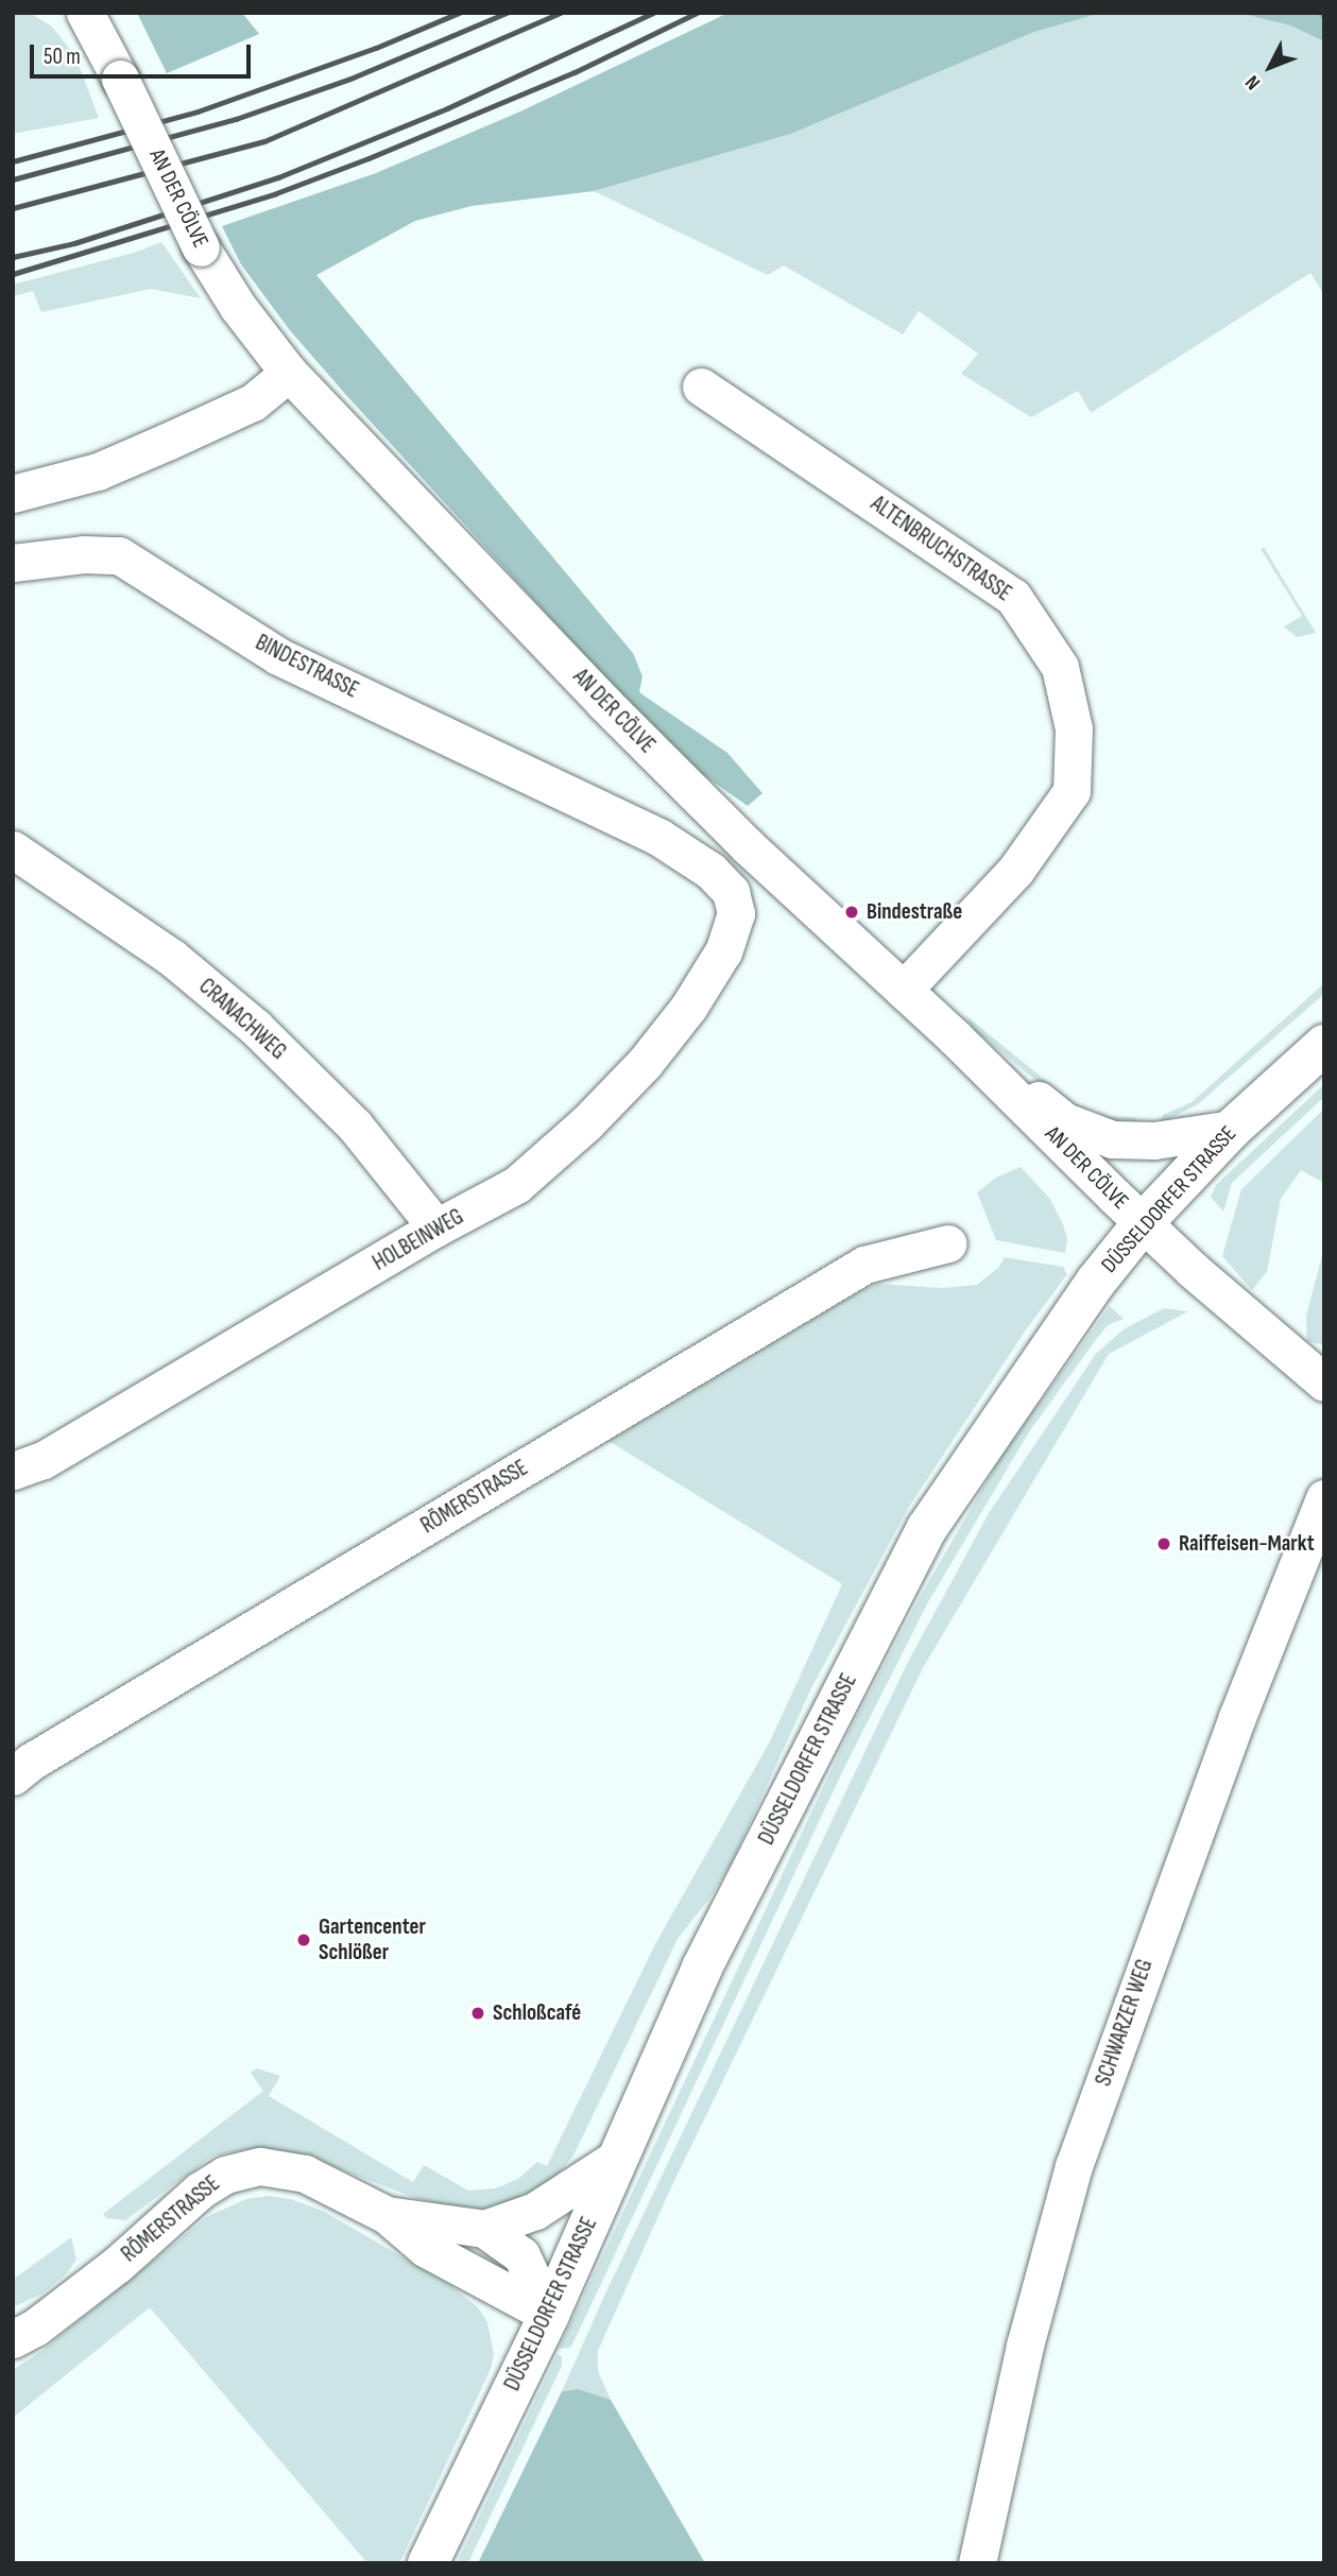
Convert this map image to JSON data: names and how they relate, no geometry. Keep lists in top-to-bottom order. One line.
{"streets":{"main road":["DÜSSELDORFER STRASSE"],"street":["AN DER CÖLVE","ALTENBRUCHSTRASSE","BINDESTRASSE","CRANACHWEG","HOLBEINWEG","RÖMERSTRASSE","SCHWARZER WEG"]},"crossings":[["AN DER CÖLVE","ALTENBRUCHSTRASSE"],["AN DER CÖLVE","DÜSSELDORFER STRASSE"],["BINDESTRASSE","HOLBEINWEG"],["CRANACHWEG","HOLBEINWEG"],["DÜSSELDORFER STRASSE","RÖMERSTRASSE"]],"places":["Bindestraße","Raiffeisen-Markt","Gartencenter Schlößer","Schloßcafé"],"scale_bar":"50 m","north":"bottom left"}
